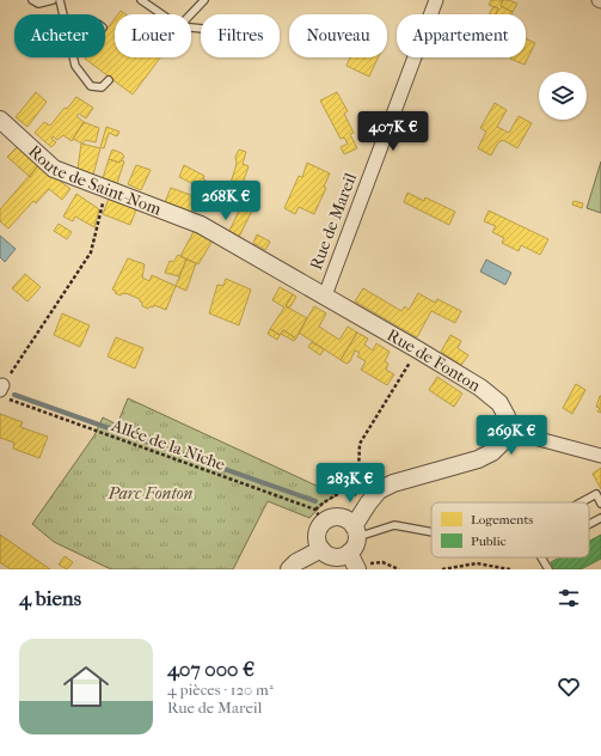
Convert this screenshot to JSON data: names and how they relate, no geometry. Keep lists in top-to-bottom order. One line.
{"streets":{"street":["Route de Saint-Nom","Rue de Mareil","Rue de Fonton"],"path":["Allée de la Niche"]},"crossings":[["Route de Saint-Nom","Rue de Mareil"],["Route de Saint-Nom","Rue de Fonton"],["Rue de Mareil","Rue de Fonton"]],"parks":["Parc Fonton"],"legend":["Logements","Public"],"page":{"chip":["Acheter","Louer","Filtres","Nouveau","Appartement"],"price":["407K €","268K €","269K €","283K €"],"heading":"4 biens","list":[{"name":"407 000 €","note":"4 pièces · 120 m² · Rue de Mareil"}]}}
